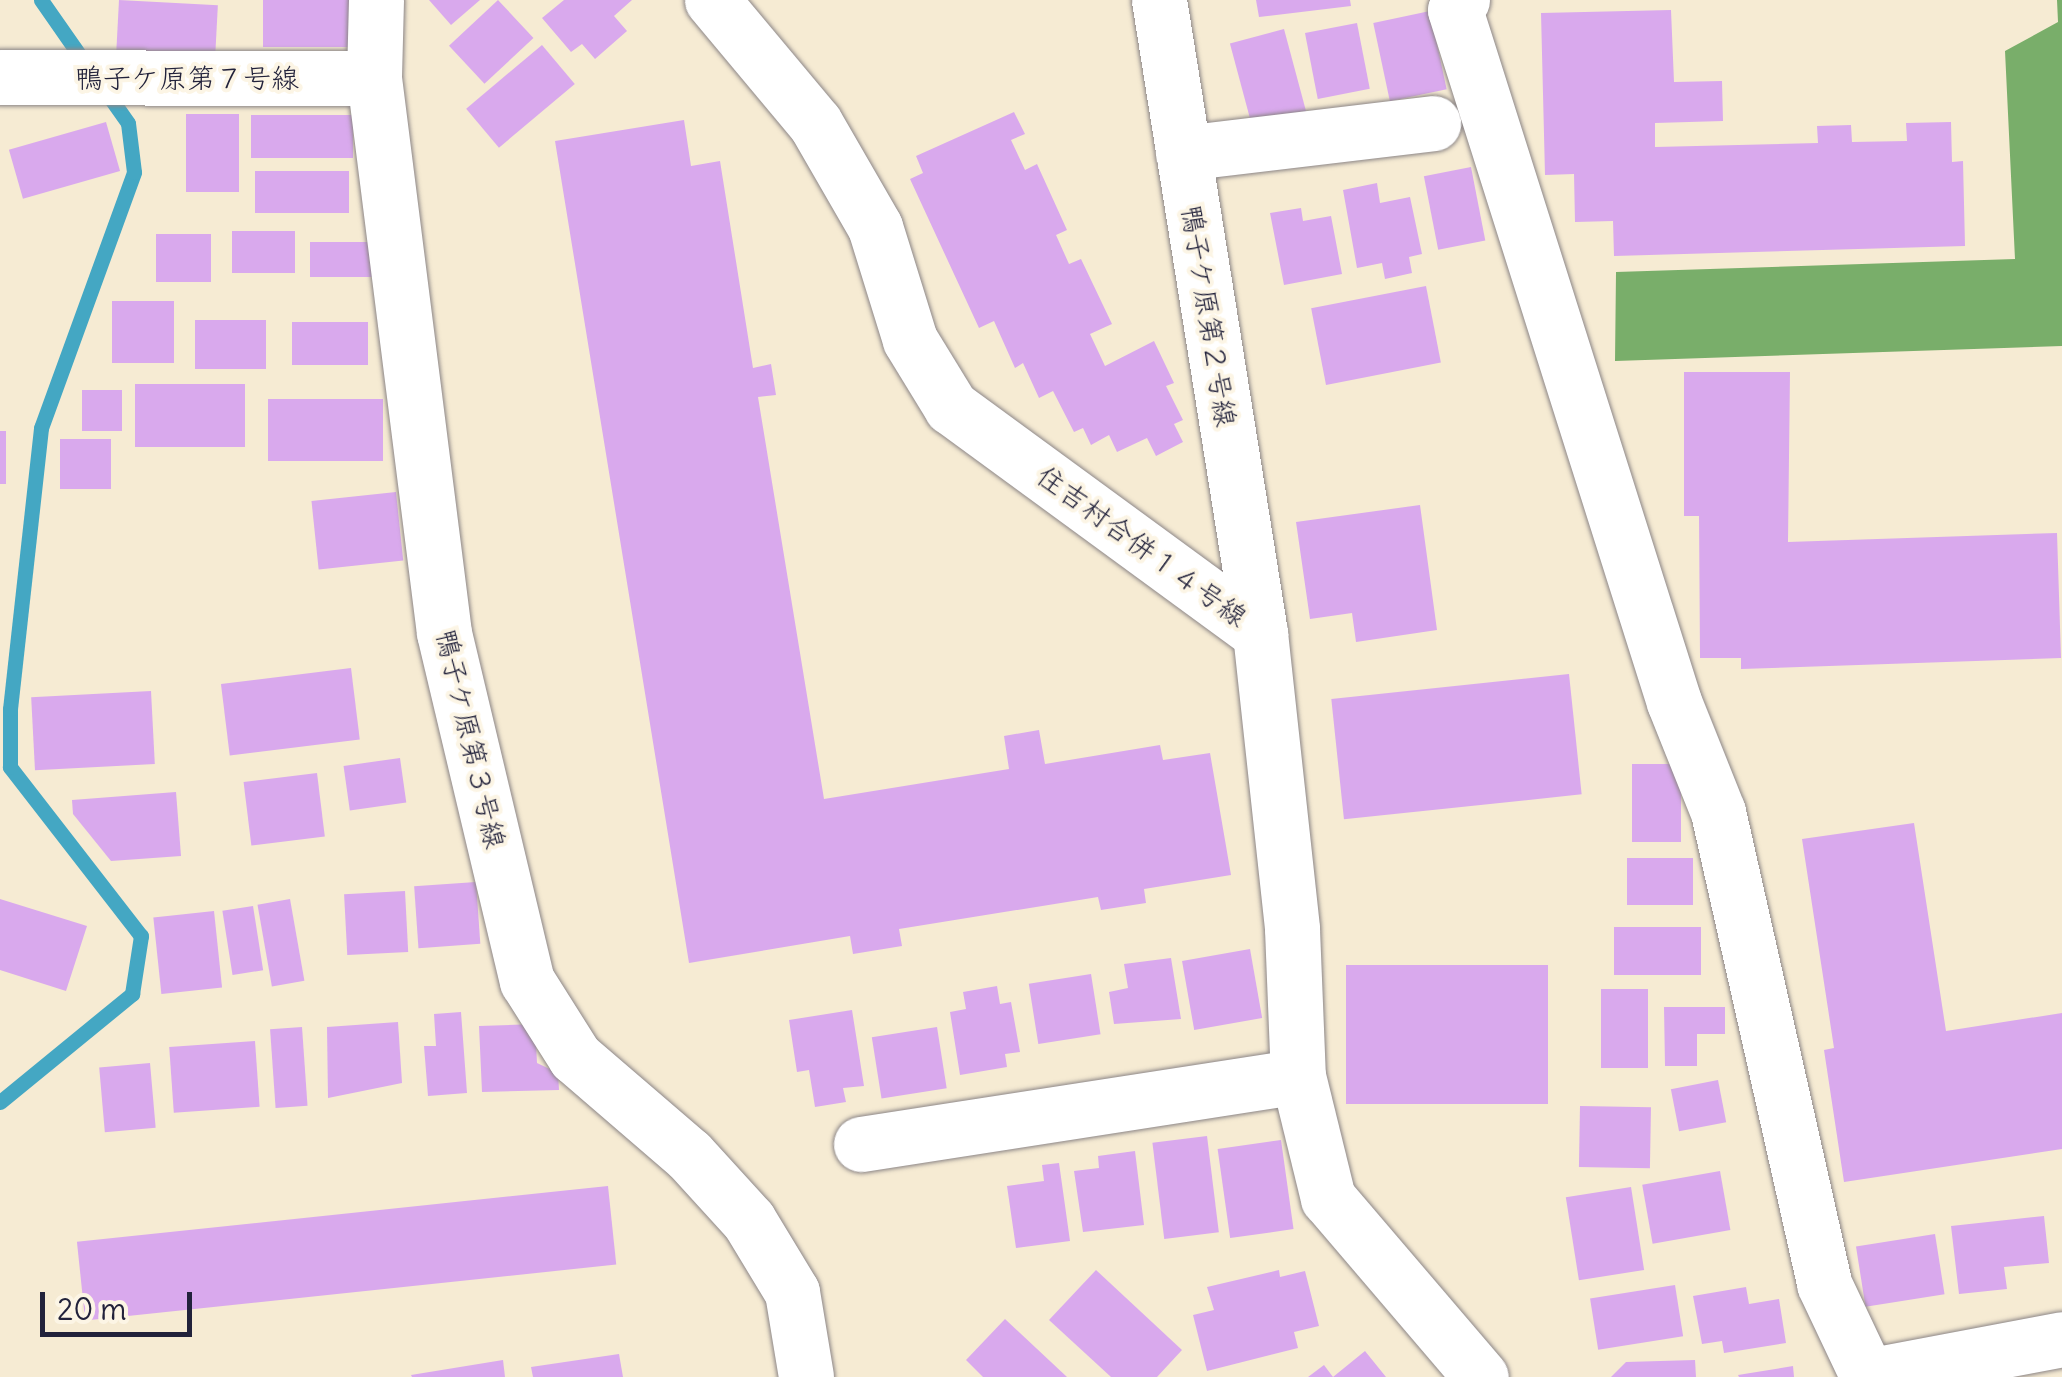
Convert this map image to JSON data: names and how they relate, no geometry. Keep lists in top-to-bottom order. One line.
{"streets":{"street":["鴨子ケ原第７号線","鴨子ケ原第２号線","住吉村合併１４号線","鴨子ケ原第３号線"]},"crossings":[["鴨子ケ原第７号線","鴨子ケ原第３号線"],["鴨子ケ原第２号線","住吉村合併１４号線"]],"scale_bar":"20 m"}
